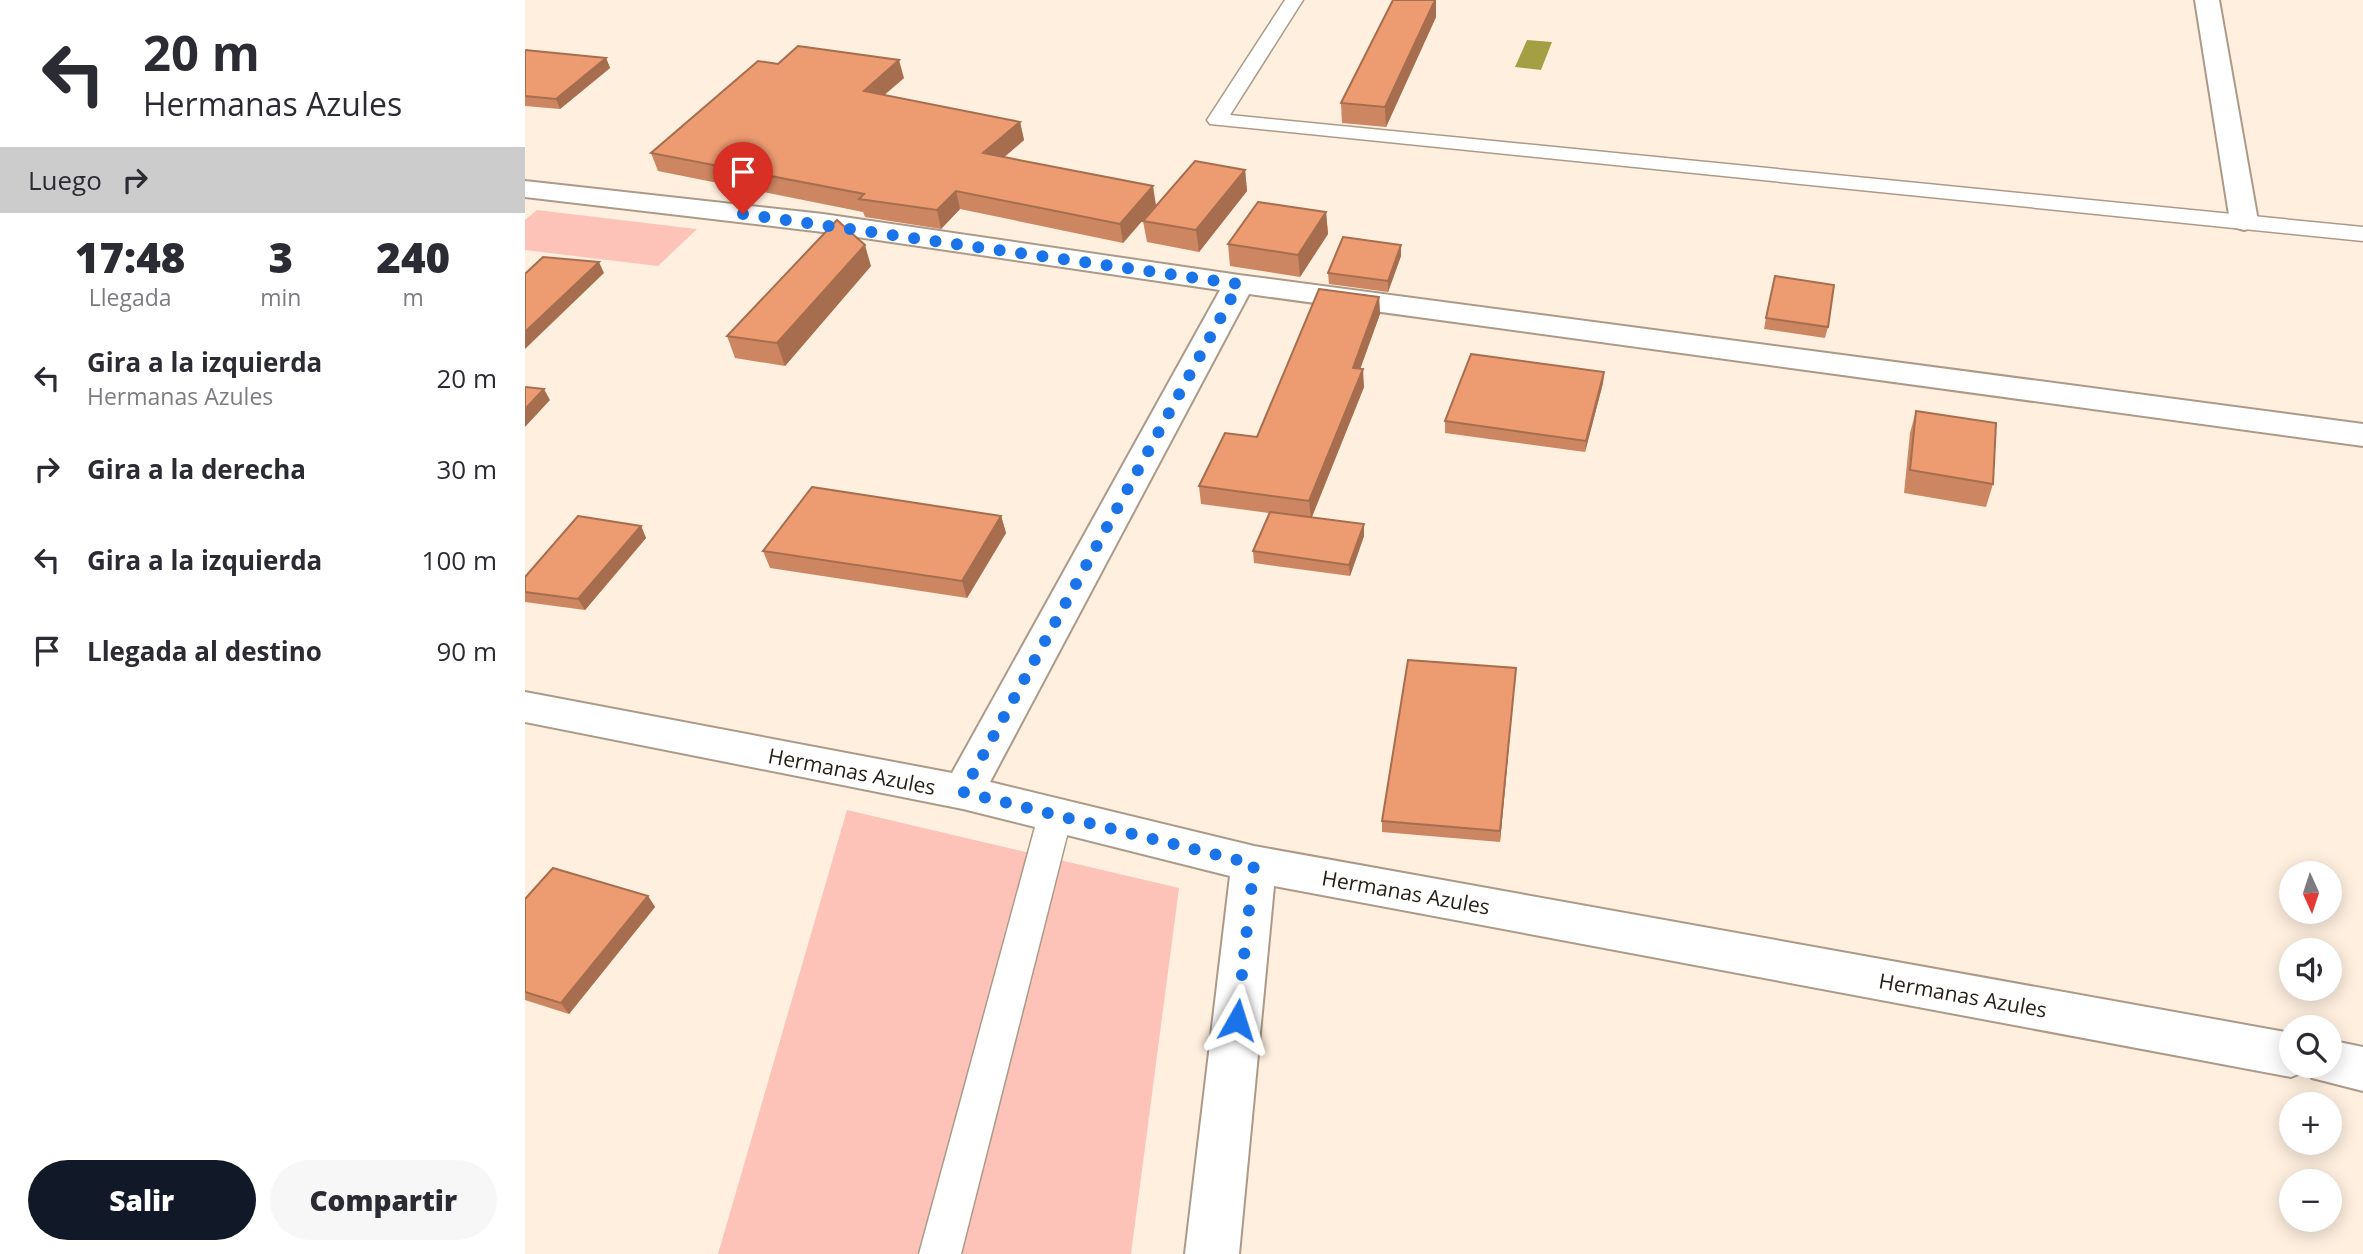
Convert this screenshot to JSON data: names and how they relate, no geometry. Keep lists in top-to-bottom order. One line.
{"streets":{"street":["Hermanas Azules"]},"north":"bottom","page":{"turn":["20 m","Hermanas Azules"],"then":"Luego","eta":["17:48","Llegada","3","min","240","m"],"list":[{"name":"Gira a la izquierda","note":"Hermanas Azules","value":"20 m"},{"name":"Gira a la derecha","value":"30 m"},{"name":"Gira a la izquierda","value":"100 m"},{"name":"Llegada al destino","value":"90 m"}],"map_buttons":["+","−"],"buttons":["Salir","Compartir"]}}
